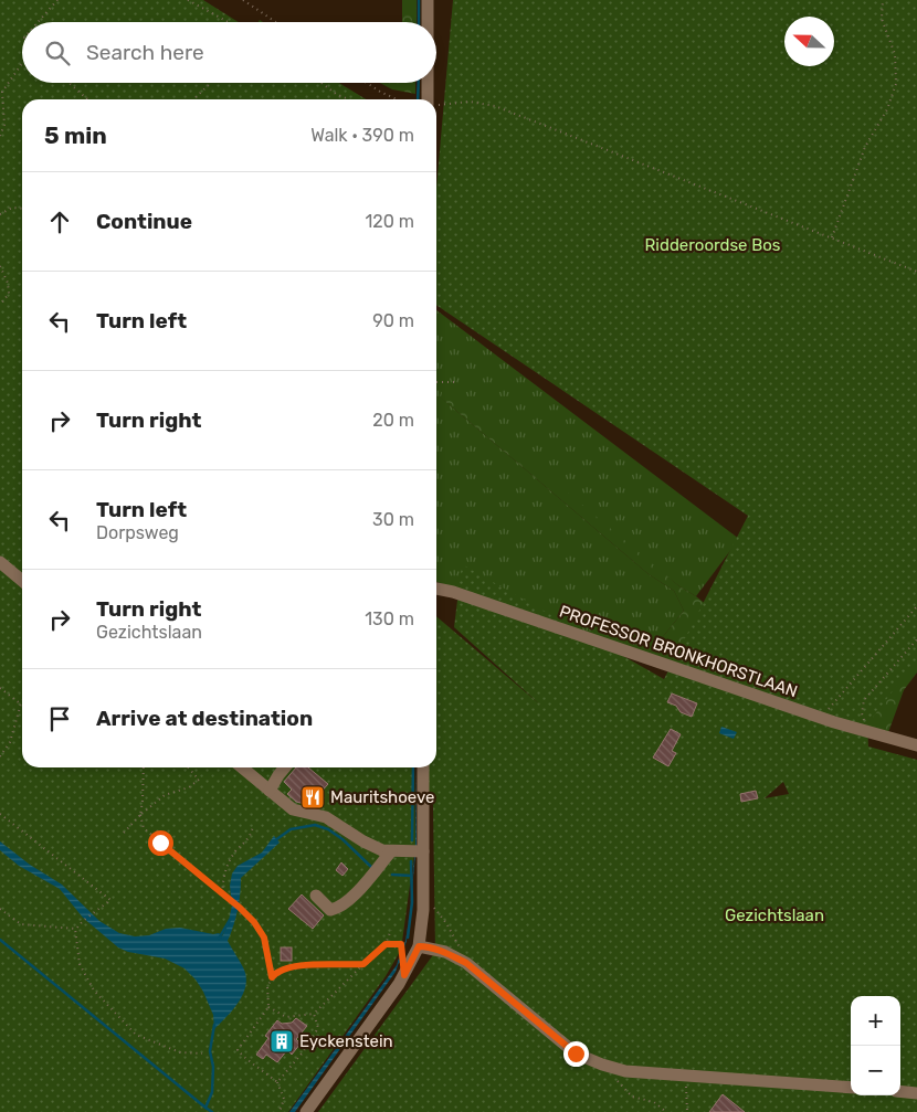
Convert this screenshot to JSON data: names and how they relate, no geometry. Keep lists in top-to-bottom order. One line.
{"streets":{"street":["PROFESSOR BRONKHORSTLAAN"]},"parks":["Ridderoordse Bos","Gezichtslaan"],"places":{"restaurant":["Mauritshoeve"],"building":["Eyckenstein"]},"north":"left","page":{"search":"Search here","heading":["5 min","Walk · 390 m"],"list":[["Continue","120 m"],["Turn left","90 m"],["Turn right","20 m"],["Turn left","Dorpsweg","30 m"],["Turn right","Gezichtslaan","130 m"],"Arrive at destination"],"map_buttons":["+","−"]}}
